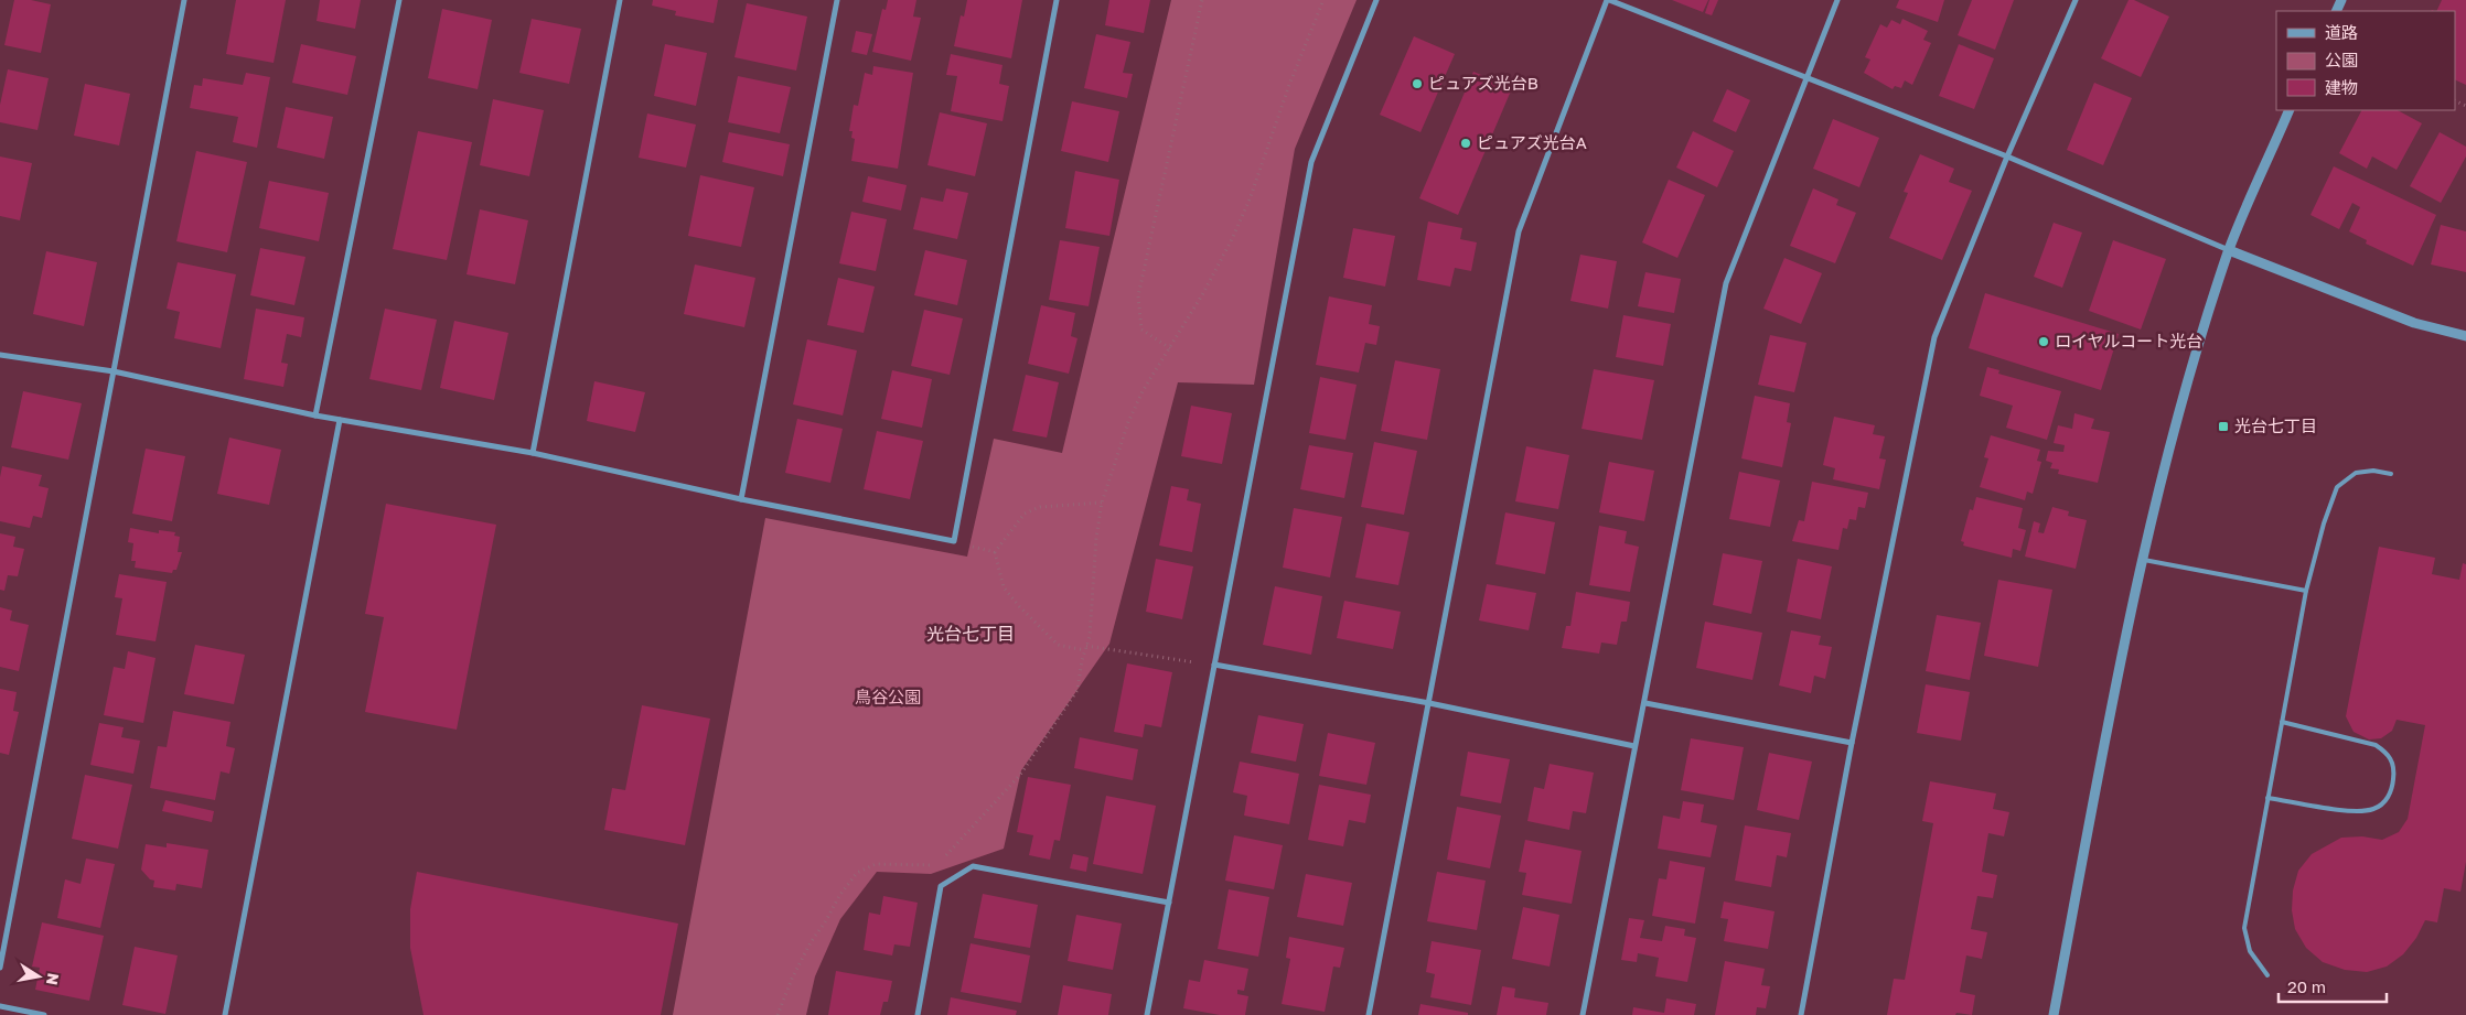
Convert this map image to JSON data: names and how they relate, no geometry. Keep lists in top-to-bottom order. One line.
{"districts":["光台七丁目"],"parks":["鳥谷公園"],"places":{"other":["ピュアズ光台B","ピュアズ光台A","ロイヤルコート光台"],"transit":["光台七丁目"]},"legend":["道路","公園","建物"],"scale_bar":"20 m","north":"right"}
